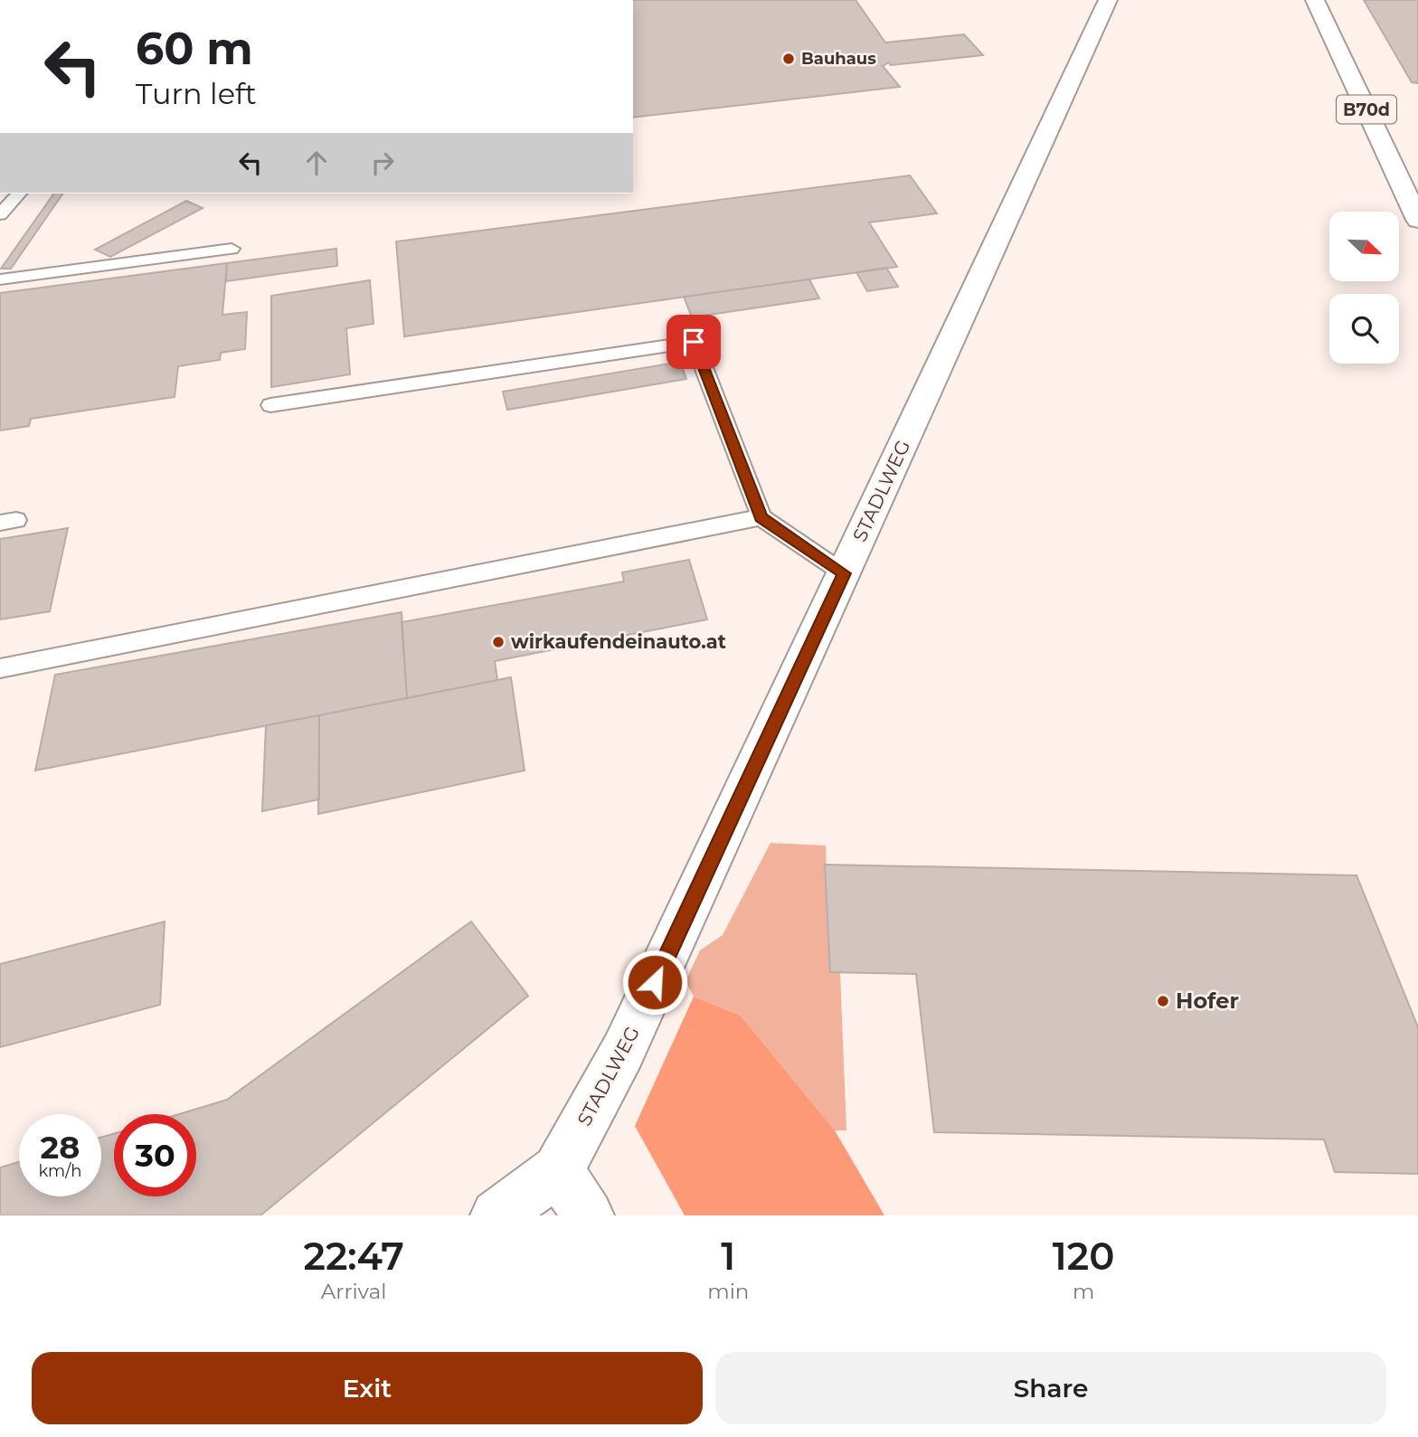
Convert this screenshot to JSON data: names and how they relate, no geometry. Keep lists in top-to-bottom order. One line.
{"streets":{"street":["B70d","STADLWEG"]},"places":["Bauhaus","wirkaufendeinauto.at","Hofer"],"north":"bottom right","page":{"turn":["60 m","Turn left"],"speed":"28 km/h","limit":"30","eta":["22:47","Arrival","1","min","120","m"],"buttons":["Exit","Share"]}}
